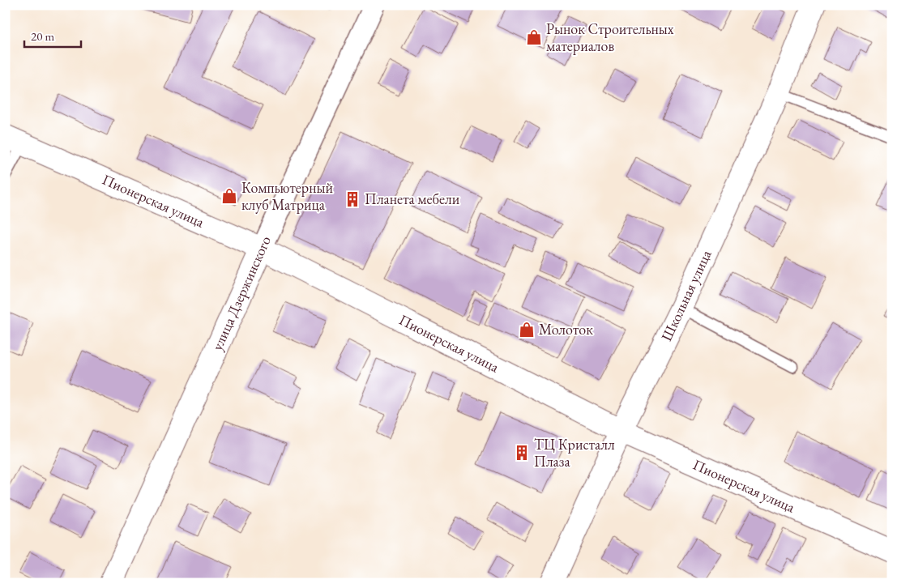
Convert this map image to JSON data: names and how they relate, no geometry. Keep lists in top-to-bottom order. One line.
{"streets":{"street":["Пионерская улица","улица Дзержинского","Школьная улица"]},"crossings":[["Пионерская улица","улица Дзержинского"],["Пионерская улица","Школьная улица"]],"places":{"shop":["Рынок Строительных материалов","Компьютерный клуб Матрица","Молоток"],"building":["Планета мебели","ТЦ Кристалл Плаза"]},"scale_bar":"20 m"}
